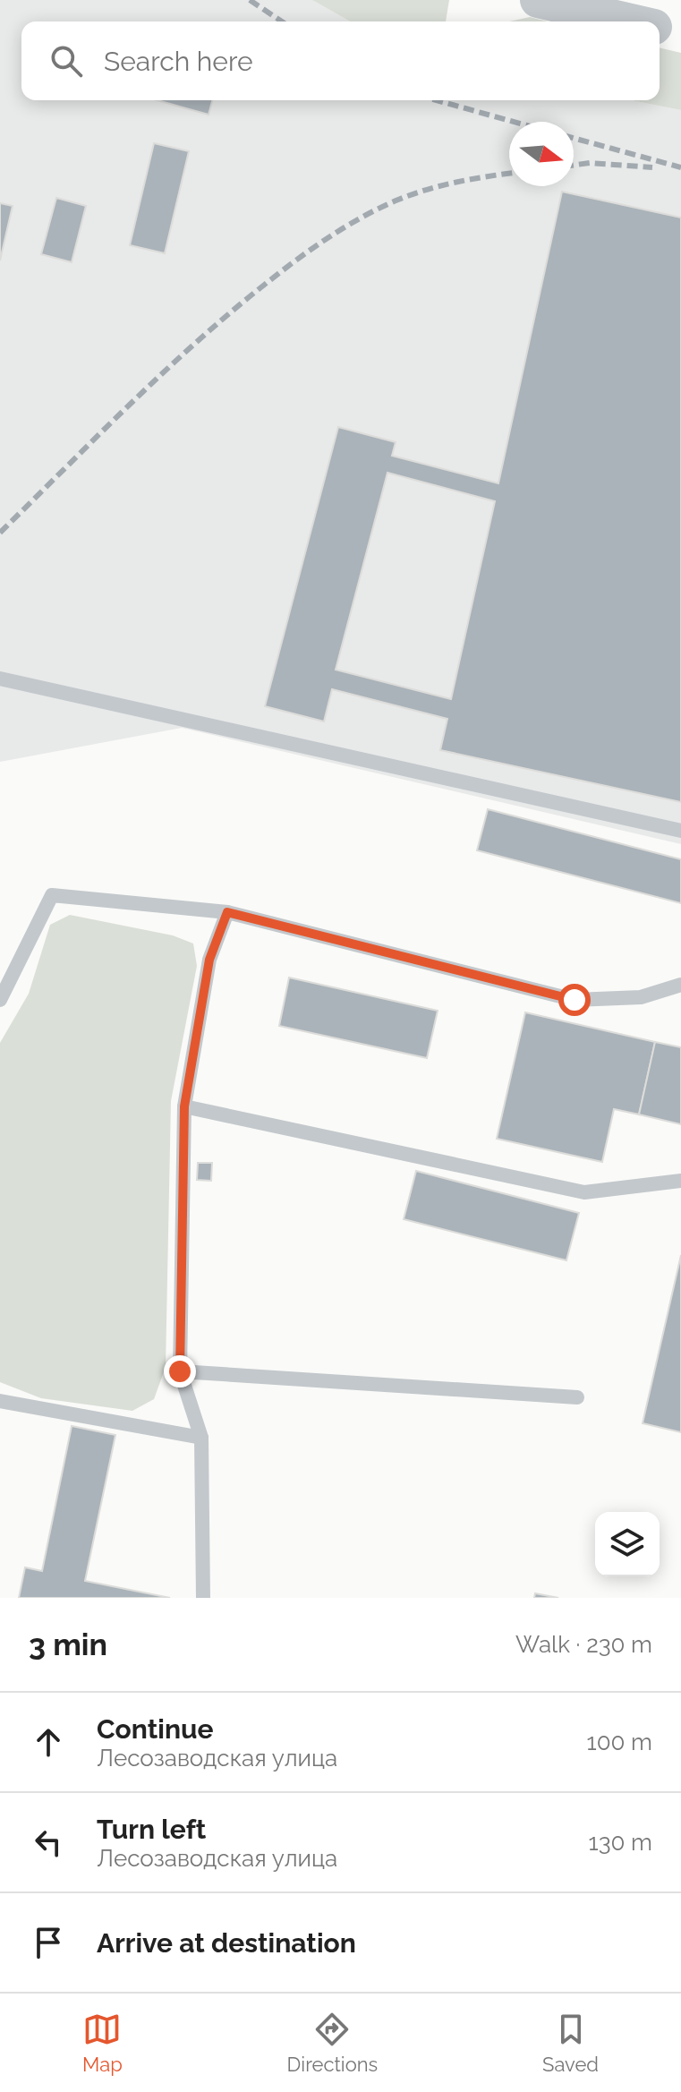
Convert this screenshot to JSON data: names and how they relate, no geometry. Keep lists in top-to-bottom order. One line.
{"north":"right","page":{"search":"Search here","heading":["3 min","Walk · 230 m"],"list":[["Continue","Лесозаводская улица","100 m"],["Turn left","Лесозаводская улица","130 m"],"Arrive at destination"],"nav":["Map","Directions","Saved"]}}
